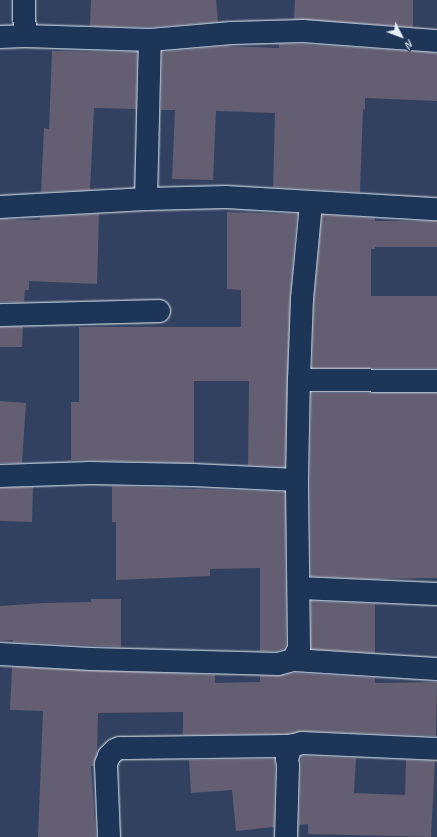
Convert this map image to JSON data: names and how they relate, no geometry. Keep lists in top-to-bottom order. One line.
{"north":"bottom right"}
